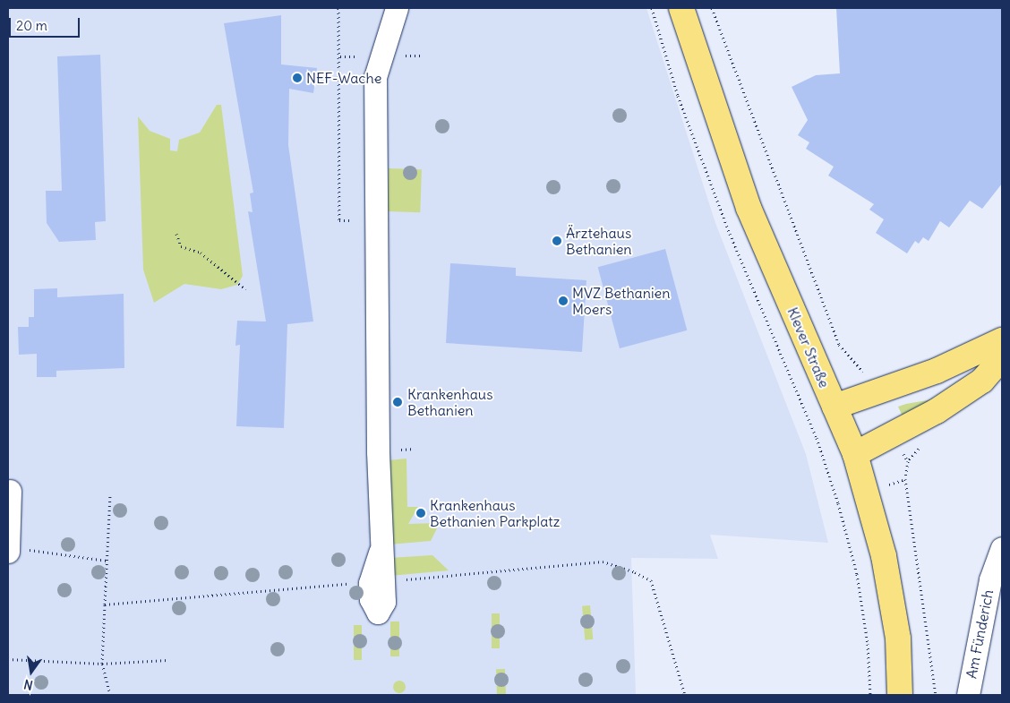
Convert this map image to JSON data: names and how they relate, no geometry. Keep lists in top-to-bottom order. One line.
{"streets":{"main road":["Klever Straße"],"street":["Am Fünderich"]},"places":["NEF-Wache","Ärztehaus Bethanien","MVZ Bethanien Moers","Krankenhaus Bethanien","Krankenhaus Bethanien Parkplatz"],"scale_bar":"20 m","north":"bottom"}
